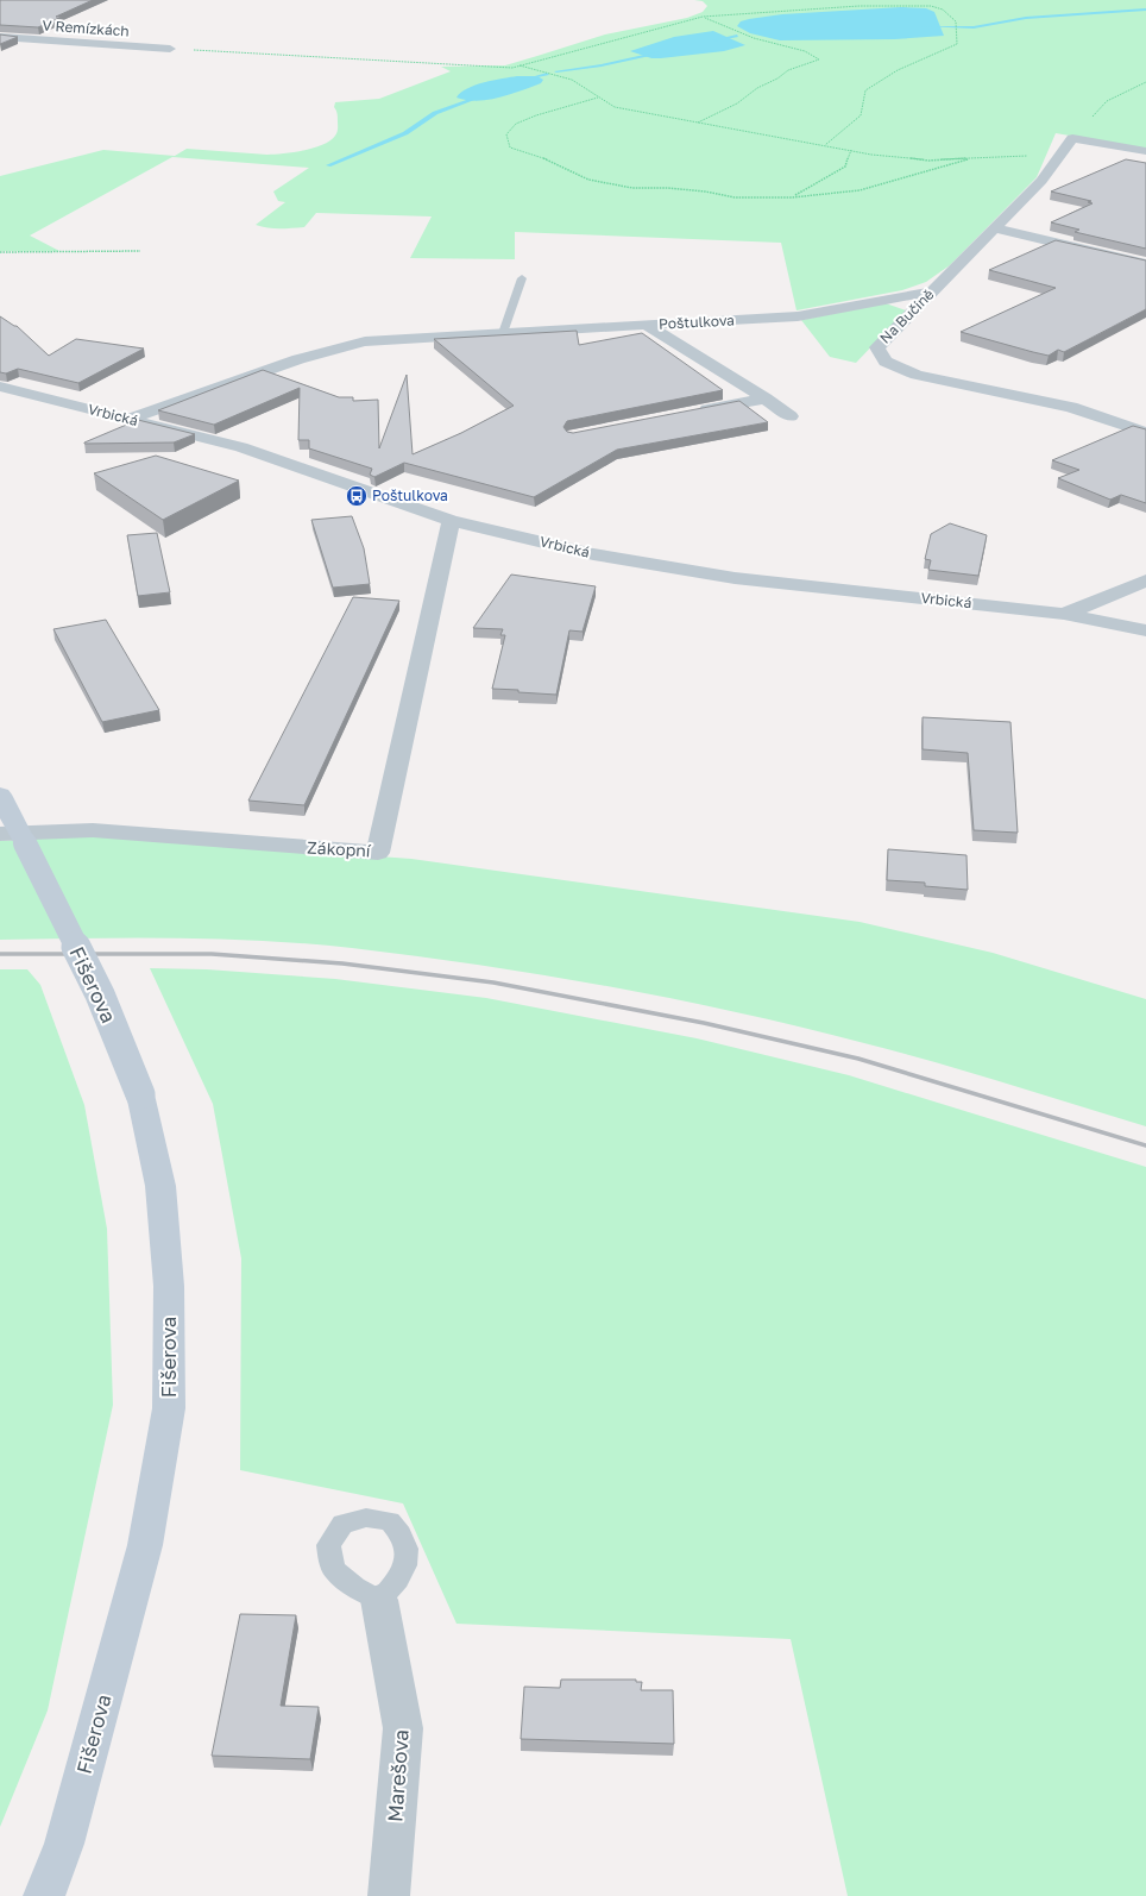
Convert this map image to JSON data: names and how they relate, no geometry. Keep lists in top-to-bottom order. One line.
{"streets":{"street":["V Remízkách","Na Bučině","Poštulkova","Vrbická","Zákopní","Fišerova","Marešova"]},"crossings":[["Na Bučině","Poštulkova"],["Poštulkova","Vrbická"],["Vrbická","Zákopní"],["Zákopní","Fišerova"]],"places":{"bus stop":["Poštulkova"]}}
